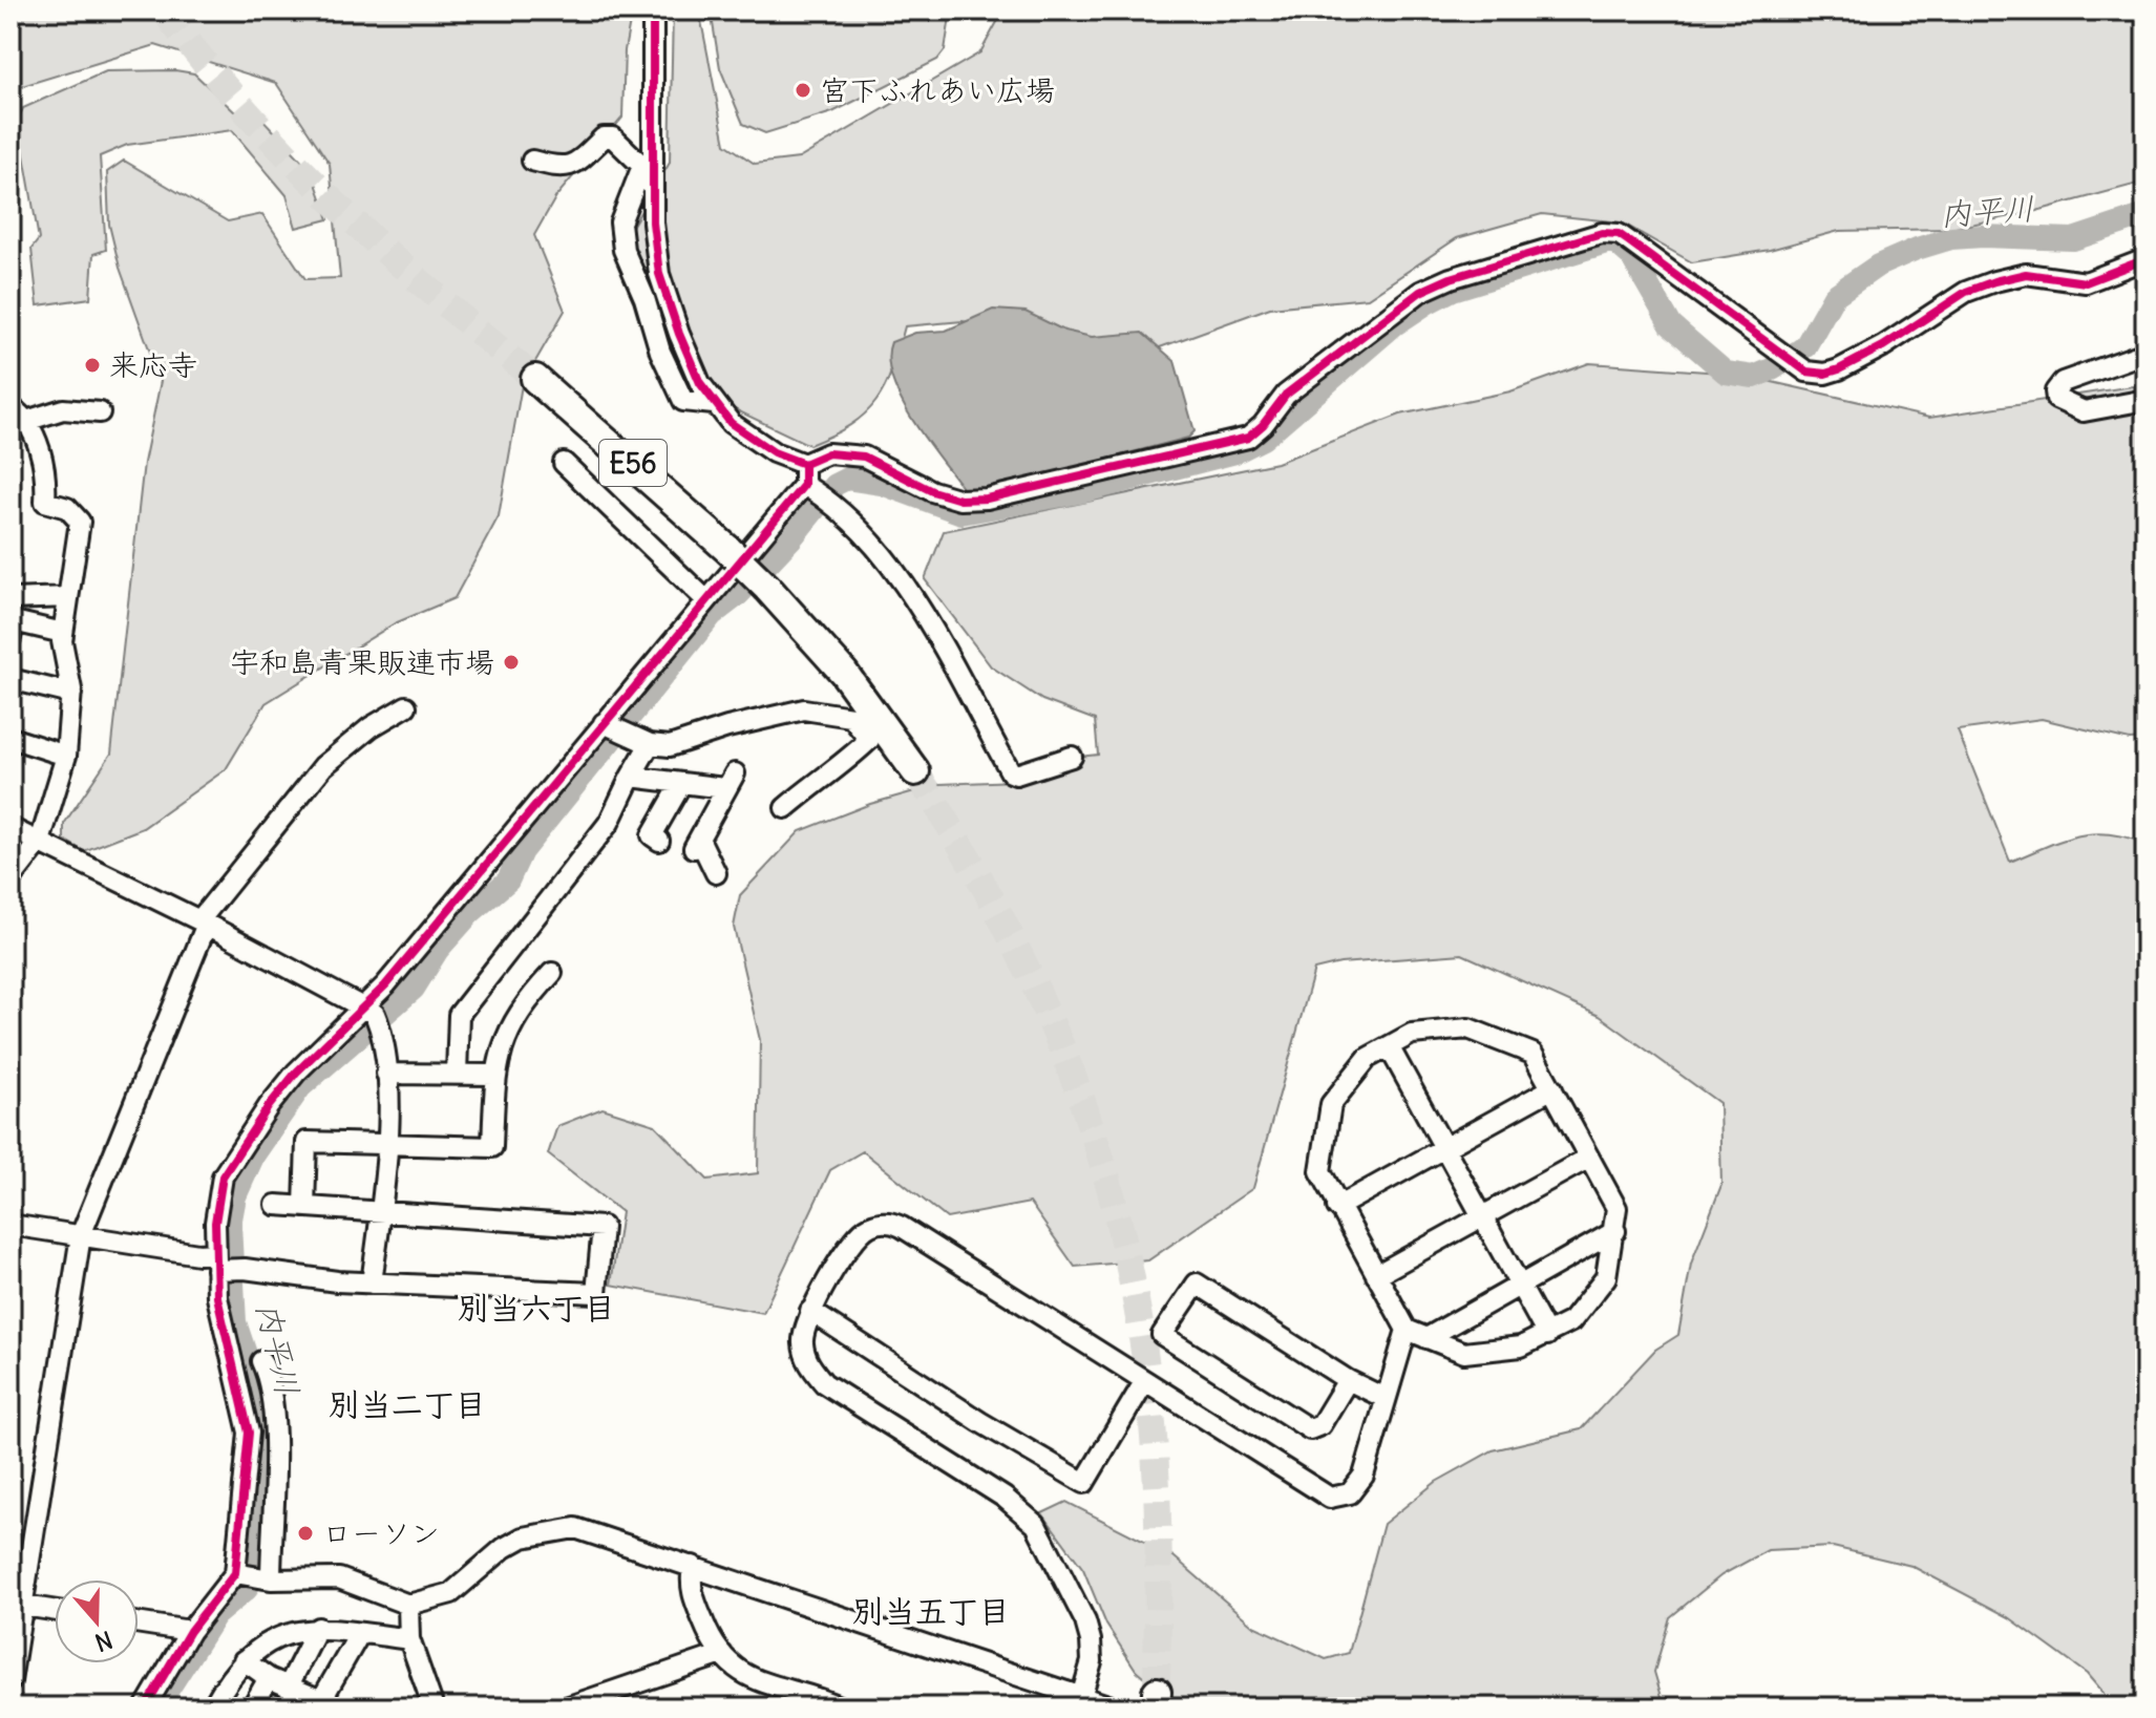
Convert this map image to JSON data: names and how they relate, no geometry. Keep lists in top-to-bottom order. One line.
{"streets":{"highway":["E56"]},"districts":["別当六丁目","別当二丁目","別当五丁目"],"water":["内平川"],"places":["宮下ふれあい広場","来応寺","宇和島青果販連市場","ローソン"],"north":"bottom"}
